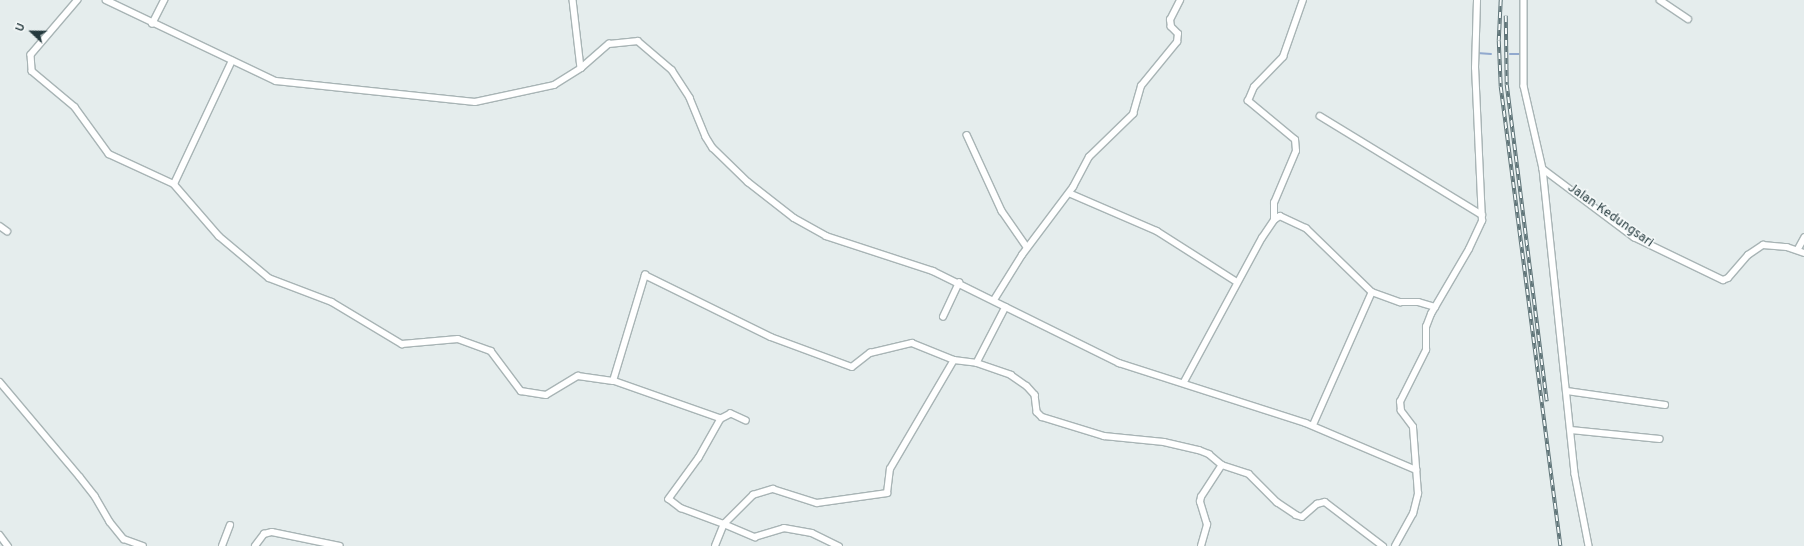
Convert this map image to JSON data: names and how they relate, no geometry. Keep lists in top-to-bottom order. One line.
{"streets":{"street":["Jalan Kedungsari"]},"north":"left"}
